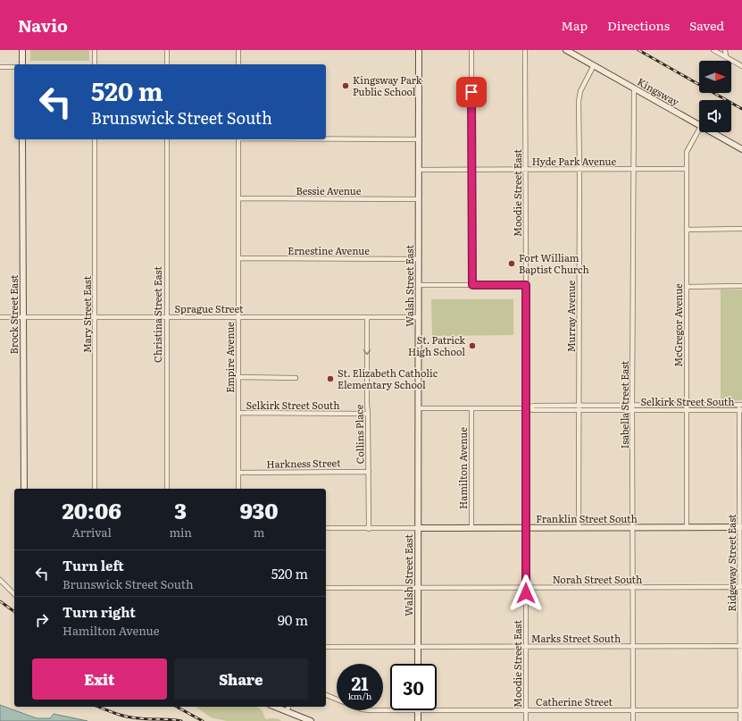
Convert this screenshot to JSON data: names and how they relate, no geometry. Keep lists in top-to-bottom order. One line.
{"streets":{"street":["Kingsway","Hyde Park Avenue","Bessie Avenue","Moodie Street East","Ernestine Avenue","Walsh Street East","Sprague Street","Brock Street East","Mary Street East","Christina Street East","Murray Avenue","McGregor Avenue","Empire Avenue","Selkirk Street South","Isabella Street East","Collins Place","Harkness Street","Hamilton Avenue","Franklin Street South","Ridgeway Street East","Norah Street South","Marks Street South","Catherine Street"]},"crossings":[["Kingsway","Murray Avenue"],["Kingsway","Isabella Street East"],["Hyde Park Avenue","Moodie Street East"],["Hyde Park Avenue","Walsh Street East"],["Hyde Park Avenue","Murray Avenue"],["Hyde Park Avenue","McGregor Avenue"],["Hyde Park Avenue","Isabella Street East"],["Bessie Avenue","Walsh Street East"],["Bessie Avenue","Empire Avenue"],["Moodie Street East","Selkirk Street South"],["Moodie Street East","Franklin Street South"],["Moodie Street East","Norah Street South"],["Moodie Street East","Marks Street South"],["Moodie Street East","Catherine Street"],["Ernestine Avenue","Walsh Street East"],["Ernestine Avenue","Empire Avenue"],["Walsh Street East","Sprague Street"],["Walsh Street East","Selkirk Street South"],["Walsh Street East","Franklin Street South"],["Walsh Street East","Norah Street South"],["Walsh Street East","Marks Street South"],["Sprague Street","Brock Street East"],["Sprague Street","Mary Street East"],["Sprague Street","Christina Street East"],["Sprague Street","Empire Avenue"],["Sprague Street","Collins Place"],["Murray Avenue","Selkirk Street South"],["Murray Avenue","Franklin Street South"],["McGregor Avenue","Selkirk Street South"],["McGregor Avenue","Franklin Street South"],["Empire Avenue","Selkirk Street South"],["Empire Avenue","Harkness Street"],["Selkirk Street South","Isabella Street East"],["Selkirk Street South","Collins Place"],["Selkirk Street South","Hamilton Avenue"],["Selkirk Street South","Ridgeway Street East"],["Isabella Street East","Franklin Street South"],["Isabella Street East","Norah Street South"],["Isabella Street East","Marks Street South"],["Isabella Street East","Catherine Street"],["Collins Place","Harkness Street"],["Collins Place","Franklin Street South"],["Hamilton Avenue","Franklin Street South"],["Franklin Street South","Ridgeway Street East"],["Ridgeway Street East","Norah Street South"],["Ridgeway Street East","Marks Street South"],["Ridgeway Street East","Catherine Street"]],"one_way":["Collins Place"],"places":["Kingsway Park Public School","Fort William Baptist Church","St. Patrick High School","St. Elizabeth Catholic Elementary School"],"north":"right","page":{"header":"Navio","nav":["Map","Directions","Saved"],"turn":["520 m","Brunswick Street South"],"eta":["20:06","Arrival","3","min","930","m"],"list":[{"name":"Turn left","note":"Brunswick Street South","value":"520 m"},{"name":"Turn right","note":"Hamilton Avenue","value":"90 m"}],"buttons":["Exit","Share"],"speed":"21 km/h","limit":"30"}}
